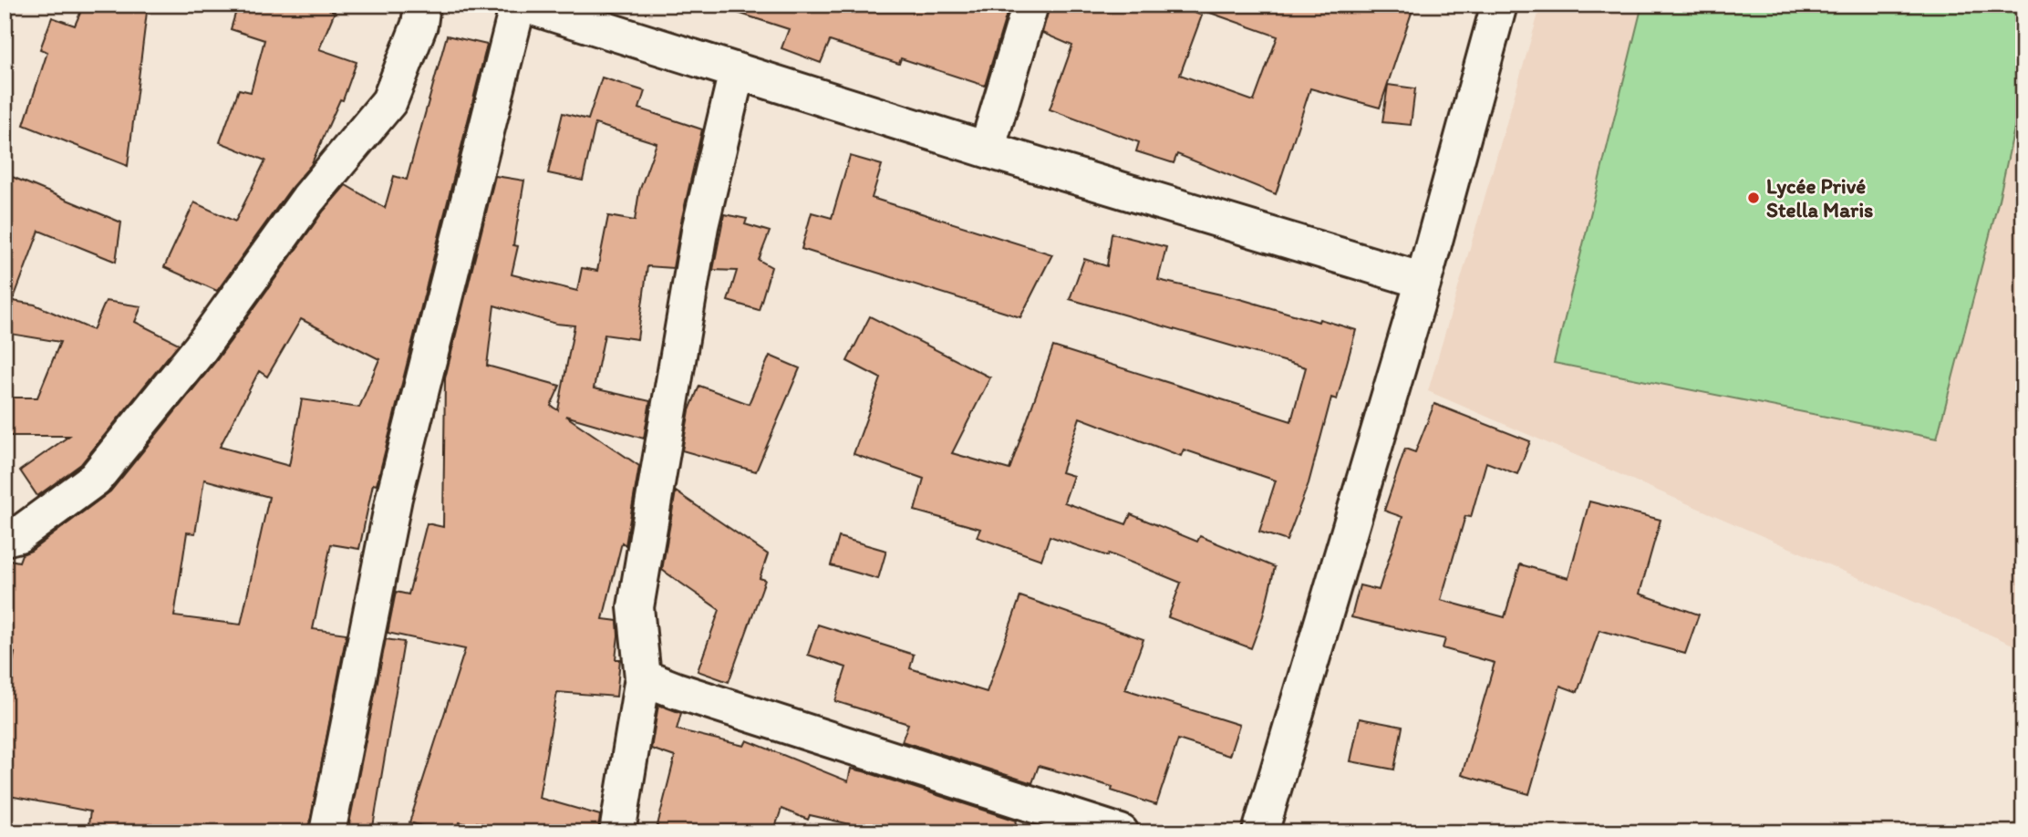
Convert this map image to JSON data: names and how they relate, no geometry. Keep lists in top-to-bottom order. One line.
{"places":["Lycée Privé Stella Maris"]}
